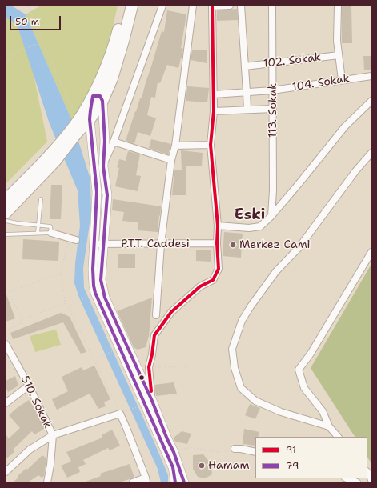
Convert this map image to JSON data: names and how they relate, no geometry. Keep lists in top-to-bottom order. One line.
{"streets":{"street":["102. Sokak","104. Sokak","113. Sokak","P.T.T. Caddesi","510. Sokak"]},"crossings":[["102. Sokak","113. Sokak"],["104. Sokak","113. Sokak"]],"districts":["Eski"],"places":["Merkez Cami","Hamam"],"lines":["transit line 91","transit line 79"],"legend":["91","79"],"scale_bar":"50 m"}
